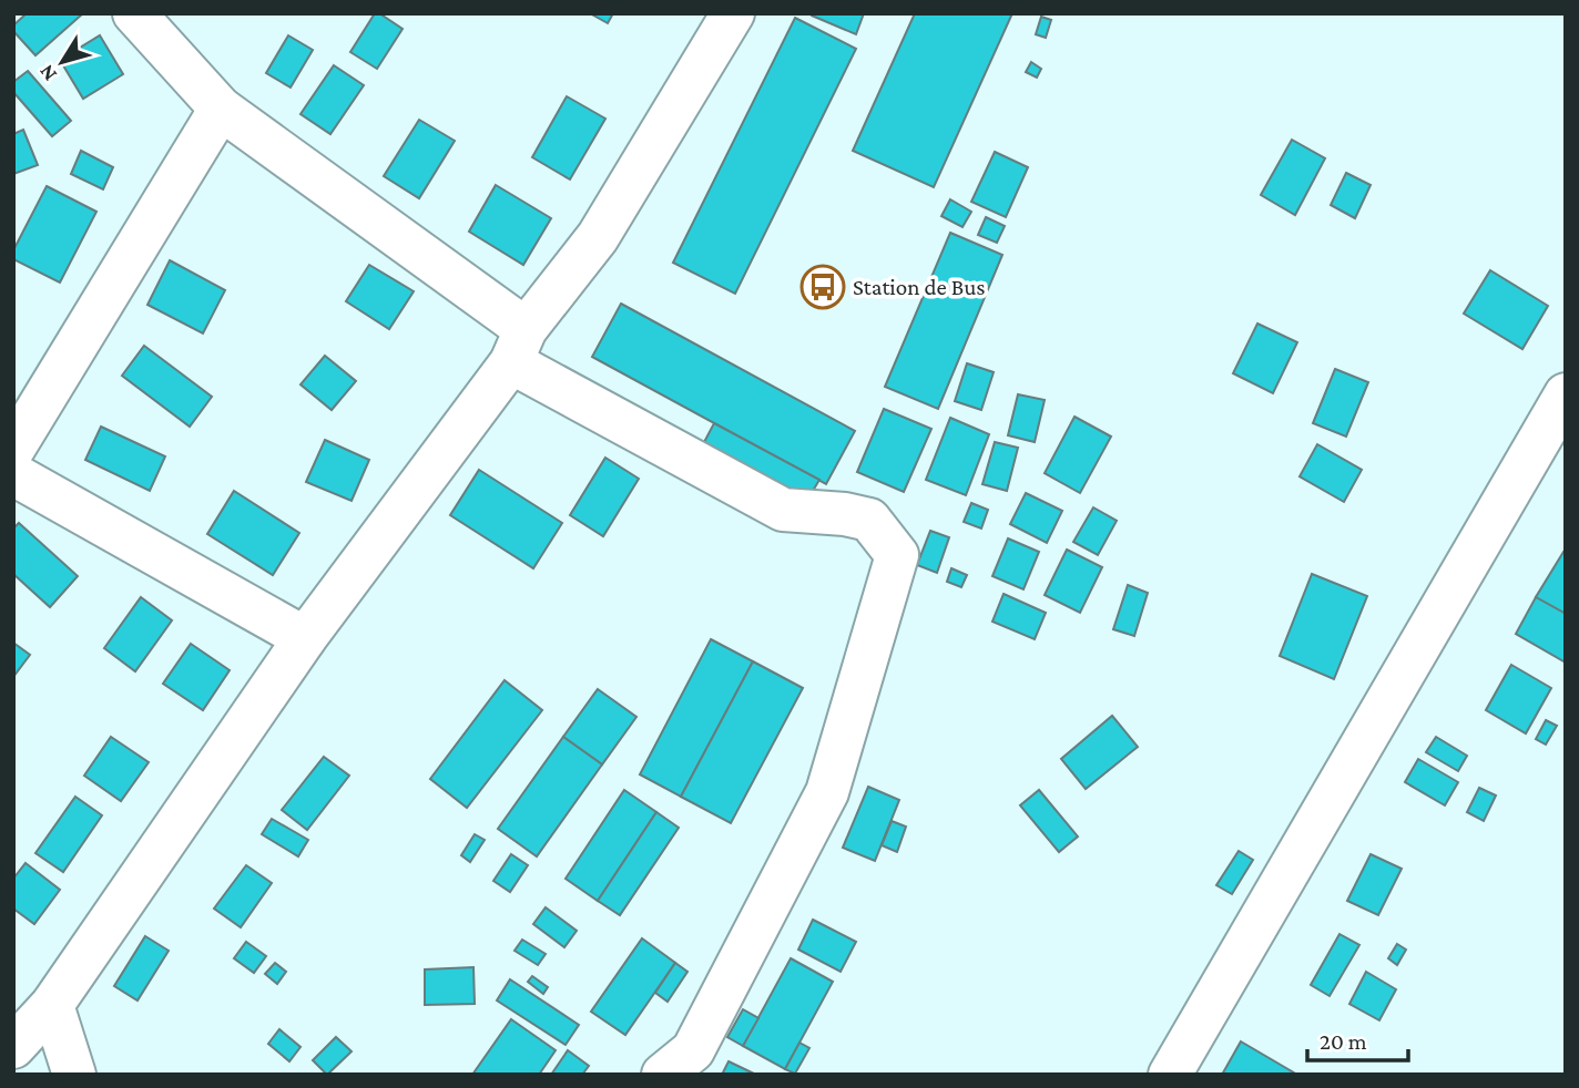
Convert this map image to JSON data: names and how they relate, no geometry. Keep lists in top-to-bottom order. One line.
{"places":{"bus stop":["Station de Bus"]},"scale_bar":"20 m","north":"bottom left"}
